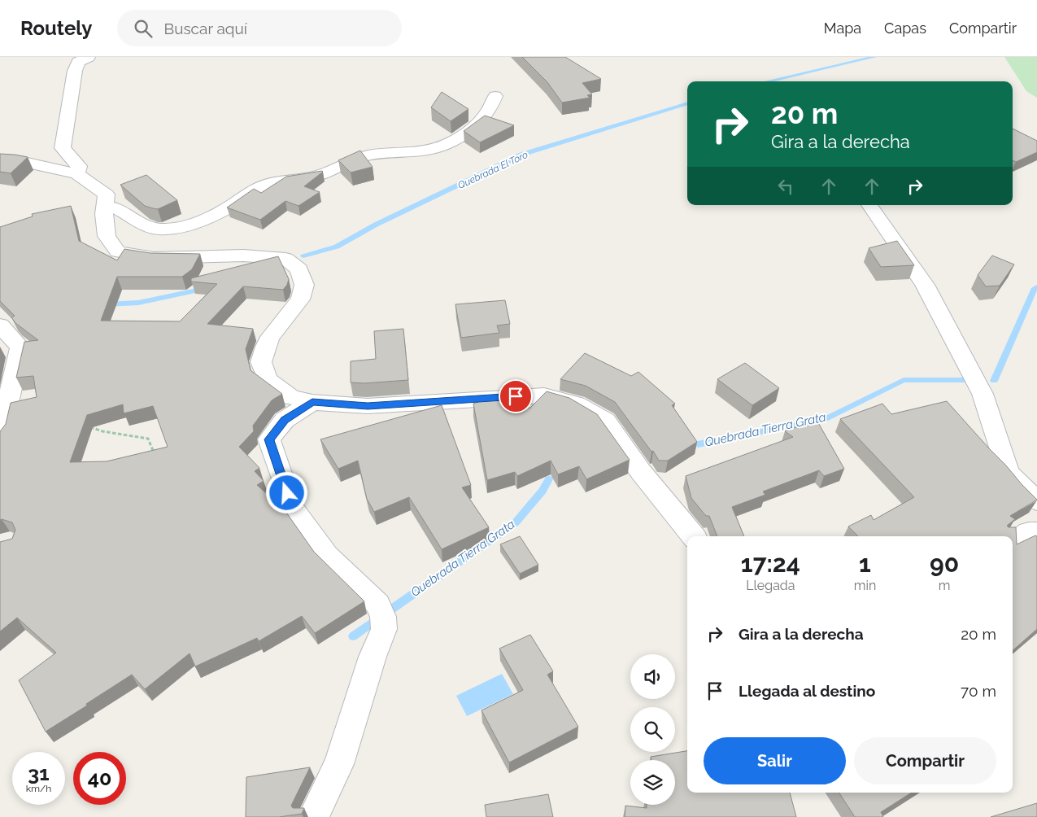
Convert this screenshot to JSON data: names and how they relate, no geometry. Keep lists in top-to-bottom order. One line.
{"water":["Quebrada El Toro","Quebrada Tierra Grata"],"page":{"header":"Routely","search":"Buscar aquí","nav":["Mapa","Capas","Compartir"],"turn":["20 m","Gira a la derecha"],"eta":["17:24","Llegada","1","min","90","m"],"list":[{"name":"Gira a la derecha","value":"20 m"},{"name":"Llegada al destino","value":"70 m"}],"buttons":["Salir","Compartir"],"speed":"31 km/h","limit":"40"}}
